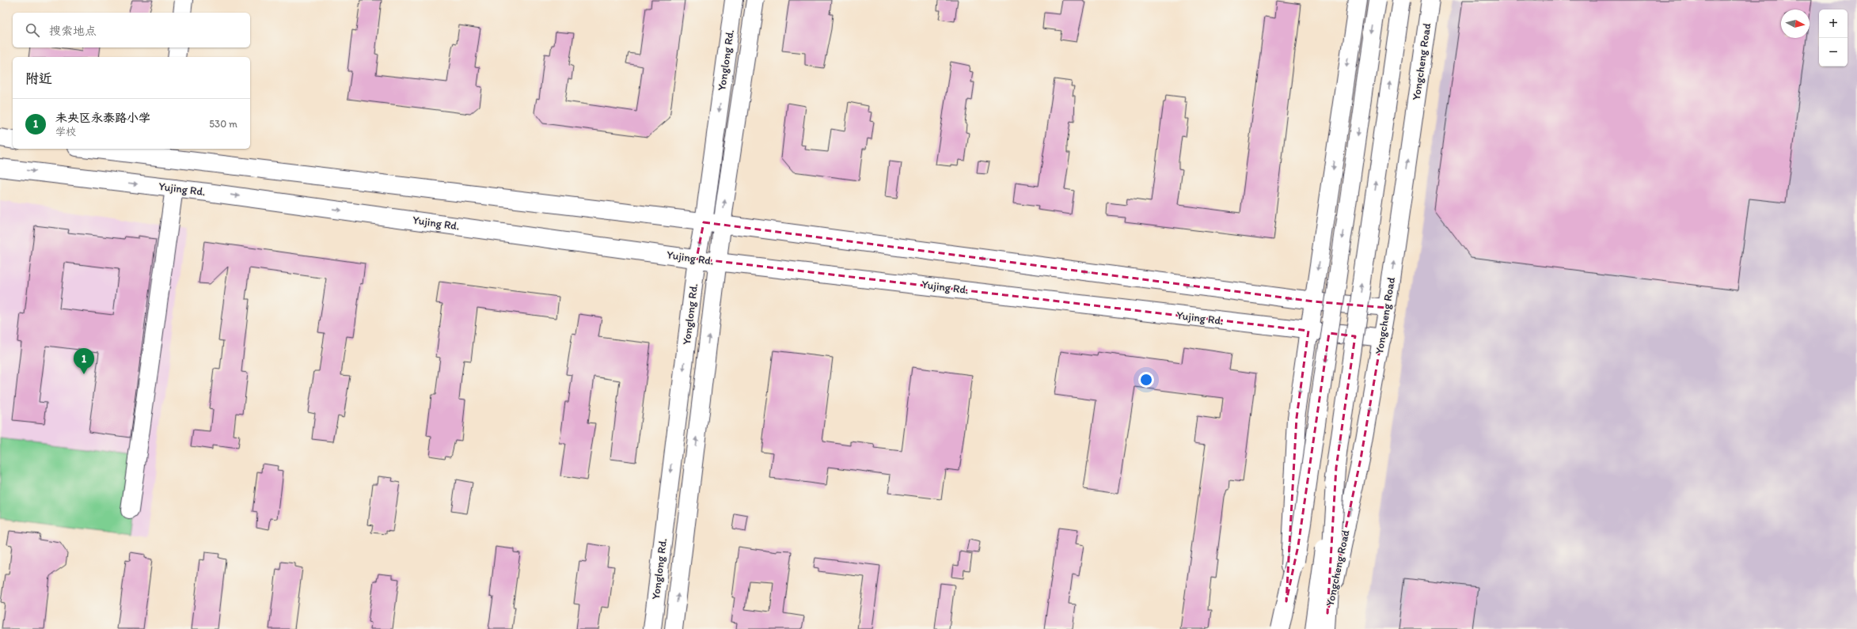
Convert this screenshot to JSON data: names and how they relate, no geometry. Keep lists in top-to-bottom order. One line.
{"streets":{"main road":["Yonglong Rd.","Yongcheng Road","Yujing Rd."]},"crossings":[["Yonglong Rd.","Yujing Rd."],["Yongcheng Road","Yujing Rd."]],"north":"right","page":{"map_buttons":["+","−"],"search":"搜索地点","heading":"附近","list":[{"mark":"1","name":"未央区永泰路小学","note":"学校","value":"530 m"}],"pins":"1"}}
